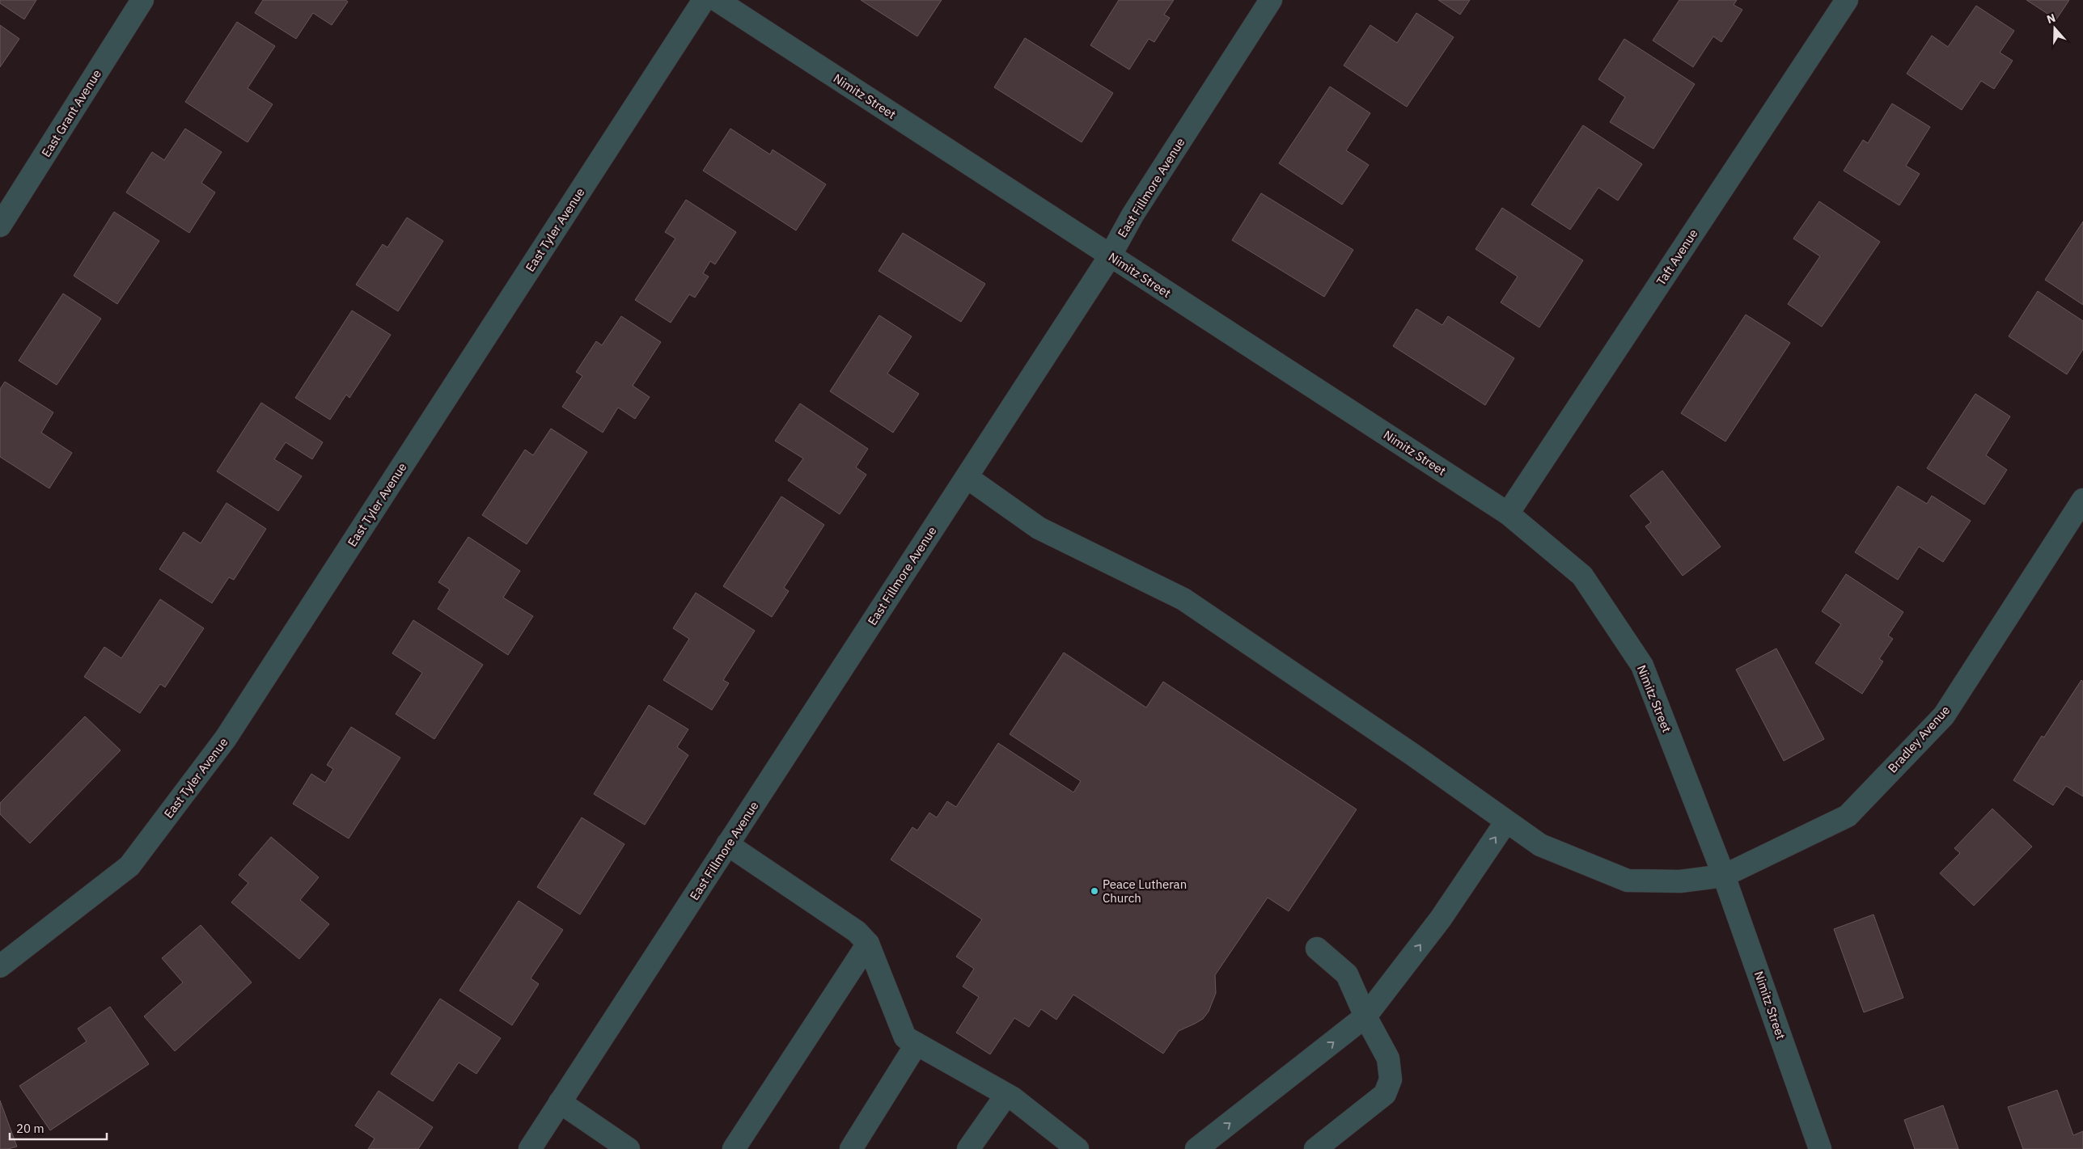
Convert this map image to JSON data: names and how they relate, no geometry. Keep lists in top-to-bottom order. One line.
{"streets":{"street":["Nimitz Street","East Grant Avenue","East Fillmore Avenue","East Tyler Avenue","Taft Avenue","Bradley Avenue"]},"crossings":[["Nimitz Street","East Fillmore Avenue"],["Nimitz Street","Taft Avenue"],["Nimitz Street","Bradley Avenue"],["East Fillmore Avenue","Bradley Avenue"]],"places":["Peace Lutheran Church"],"scale_bar":"20 m","north":"top"}
